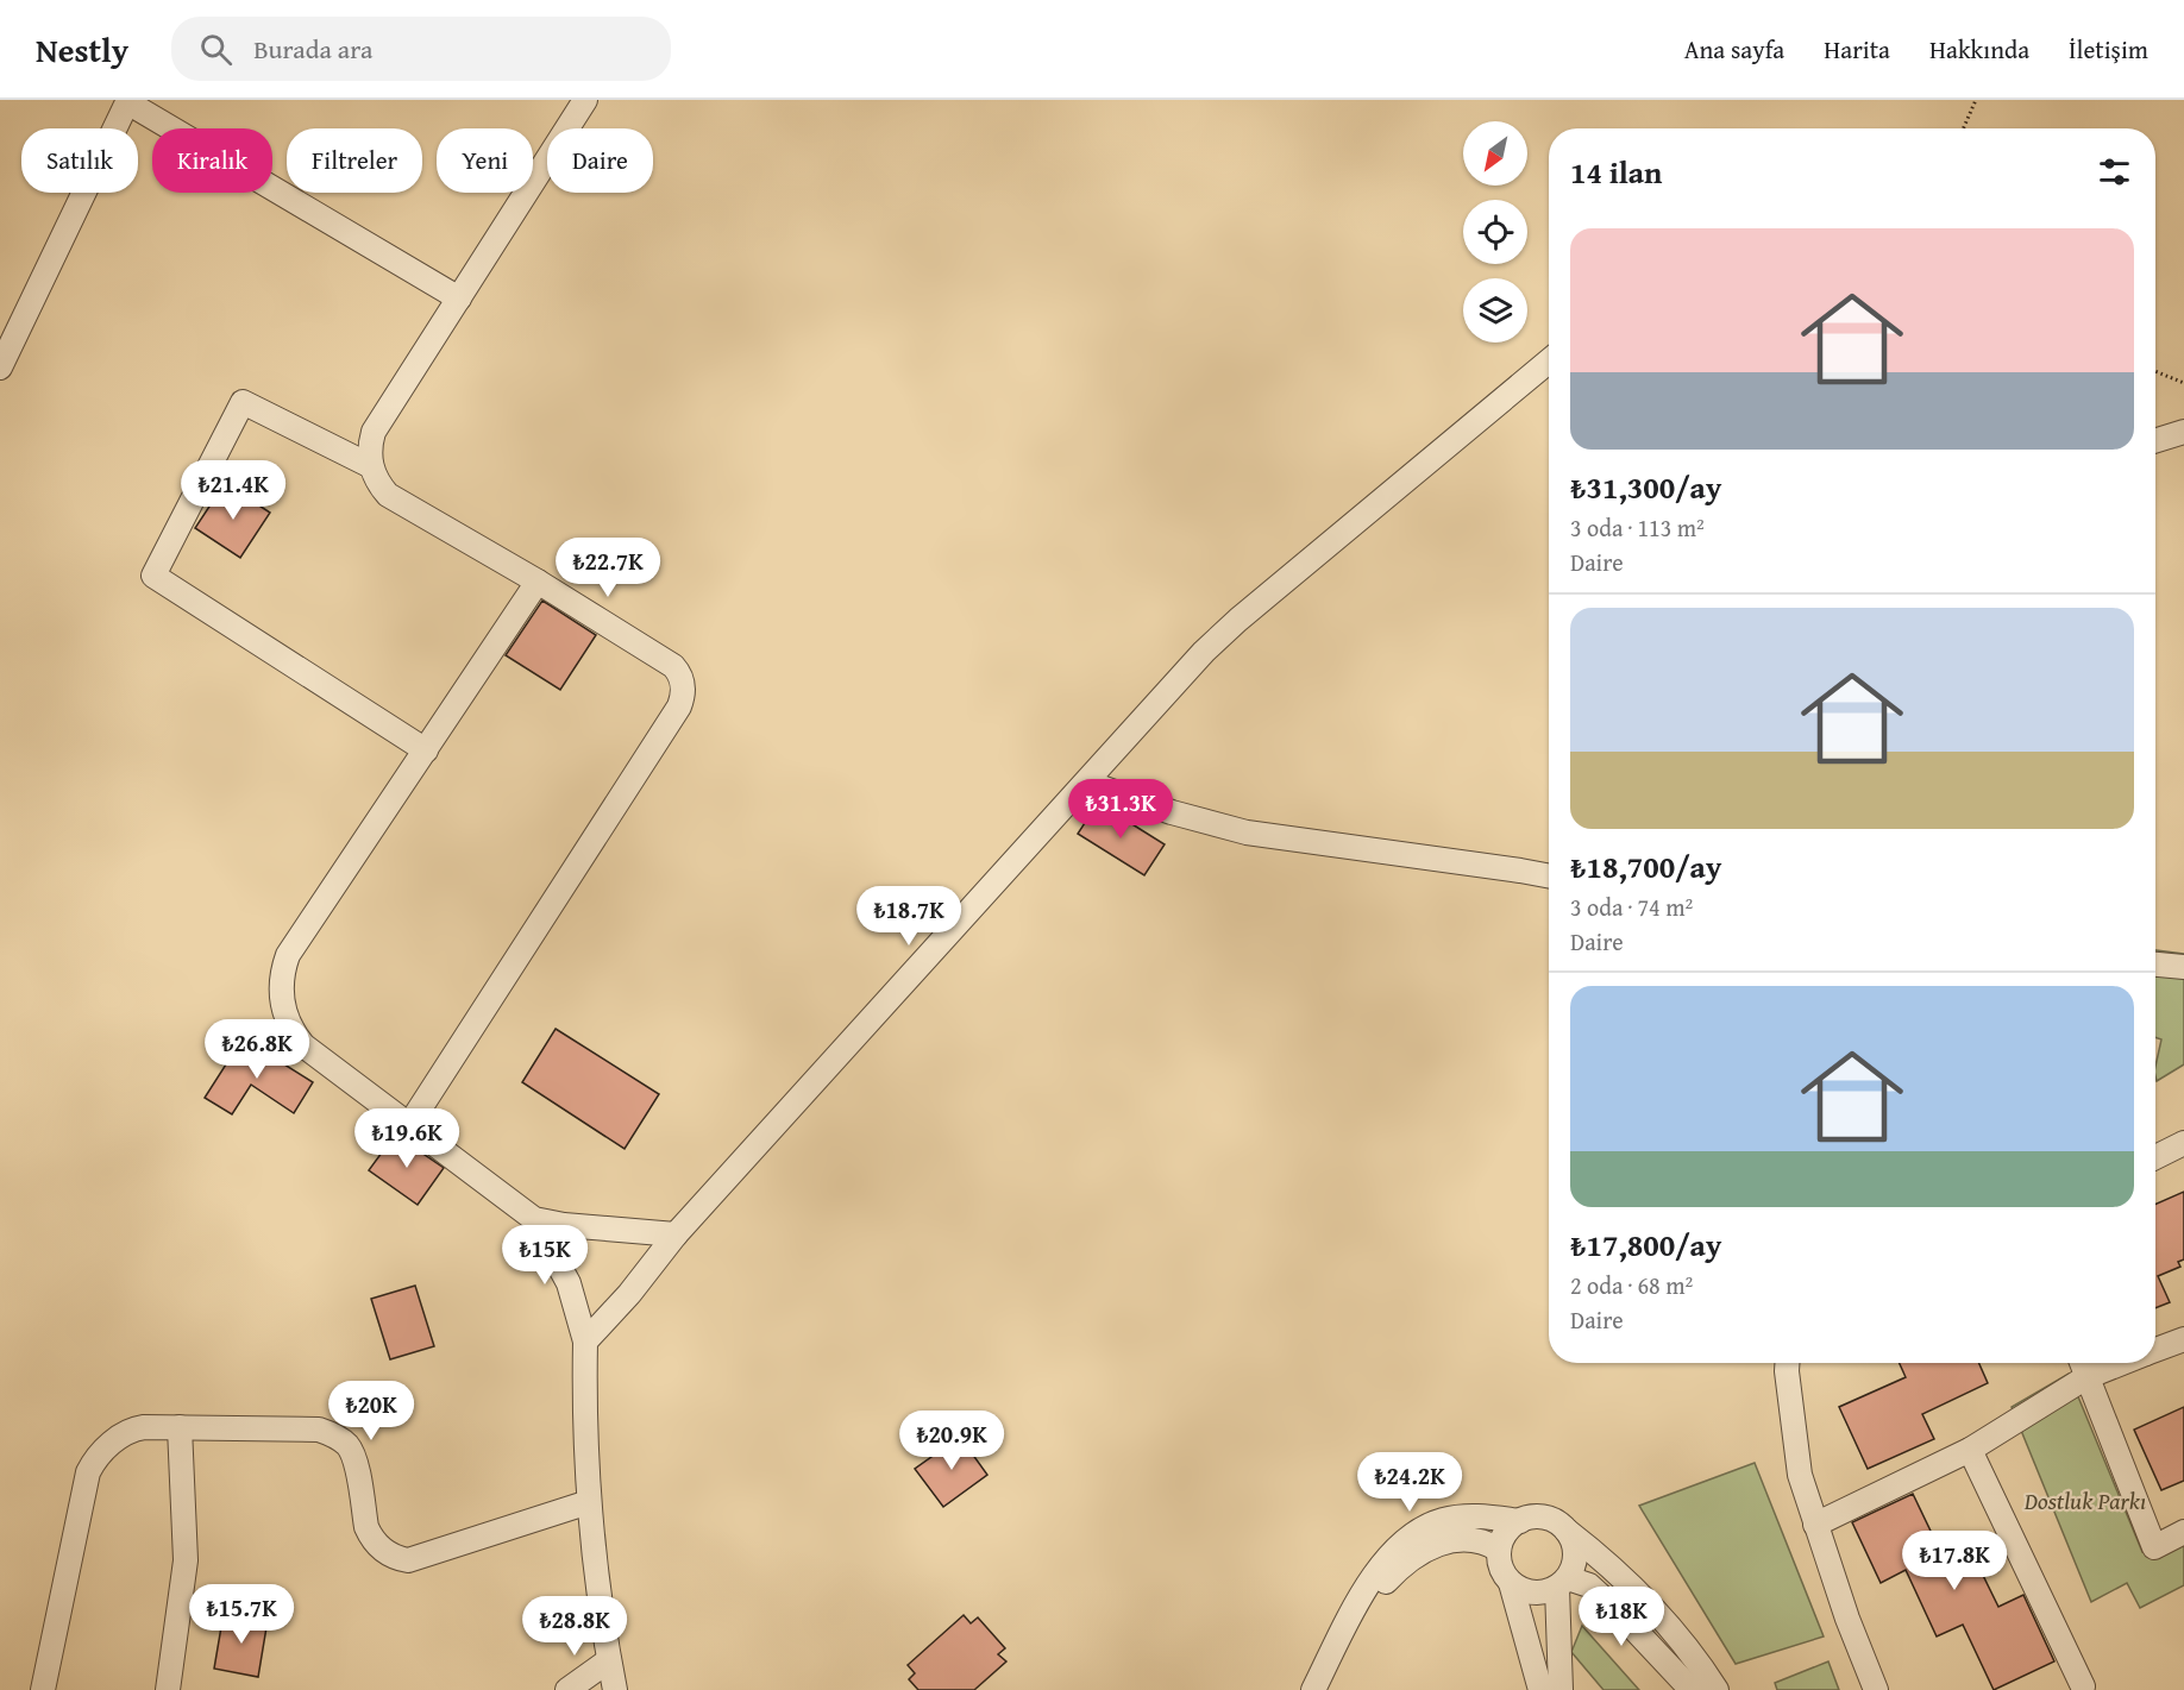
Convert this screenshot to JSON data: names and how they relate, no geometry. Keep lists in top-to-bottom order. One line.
{"parks":["Dostluk Parkı"],"north":"bottom left","page":{"header":"Nestly","search":"Burada ara","nav":["Ana sayfa","Harita","Hakkında","İletişim"],"chip":["Satılık","Kiralık","Filtreler","Yeni","Daire"],"heading":"14 ilan","list":[{"name":"₺31,300/ay","note":"3 oda · 113 m² · Daire"},{"name":"₺18,700/ay","note":"3 oda · 74 m² · Daire"},{"name":"₺17,800/ay","note":"2 oda · 68 m² · Daire"}],"price":["₺21.4K","₺22.7K","₺31.3K","₺18.7K","₺26.8K","₺19.6K","₺15K","₺20K","₺20.9K","₺24.2K","₺17.8K","₺15.7K","₺18K","₺28.8K"]}}
